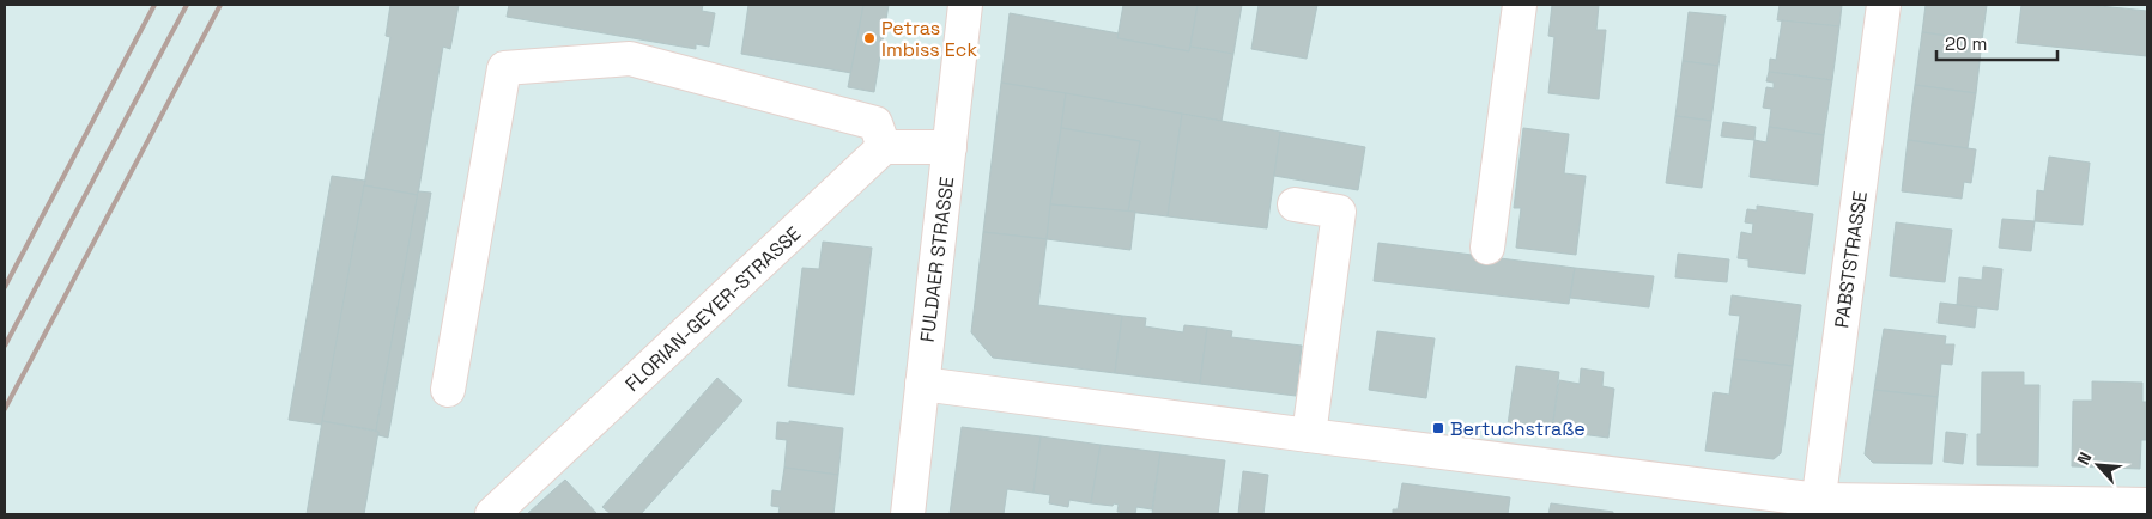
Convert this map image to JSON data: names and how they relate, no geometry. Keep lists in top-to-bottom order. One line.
{"streets":{"street":["FULDAER STRASSE","PABSTSTRASSE","FLORIAN-GEYER-STRASSE"]},"places":{"other":["Petras Imbiss Eck"],"transit":["Bertuchstraße"]},"scale_bar":"20 m","north":"top left"}
